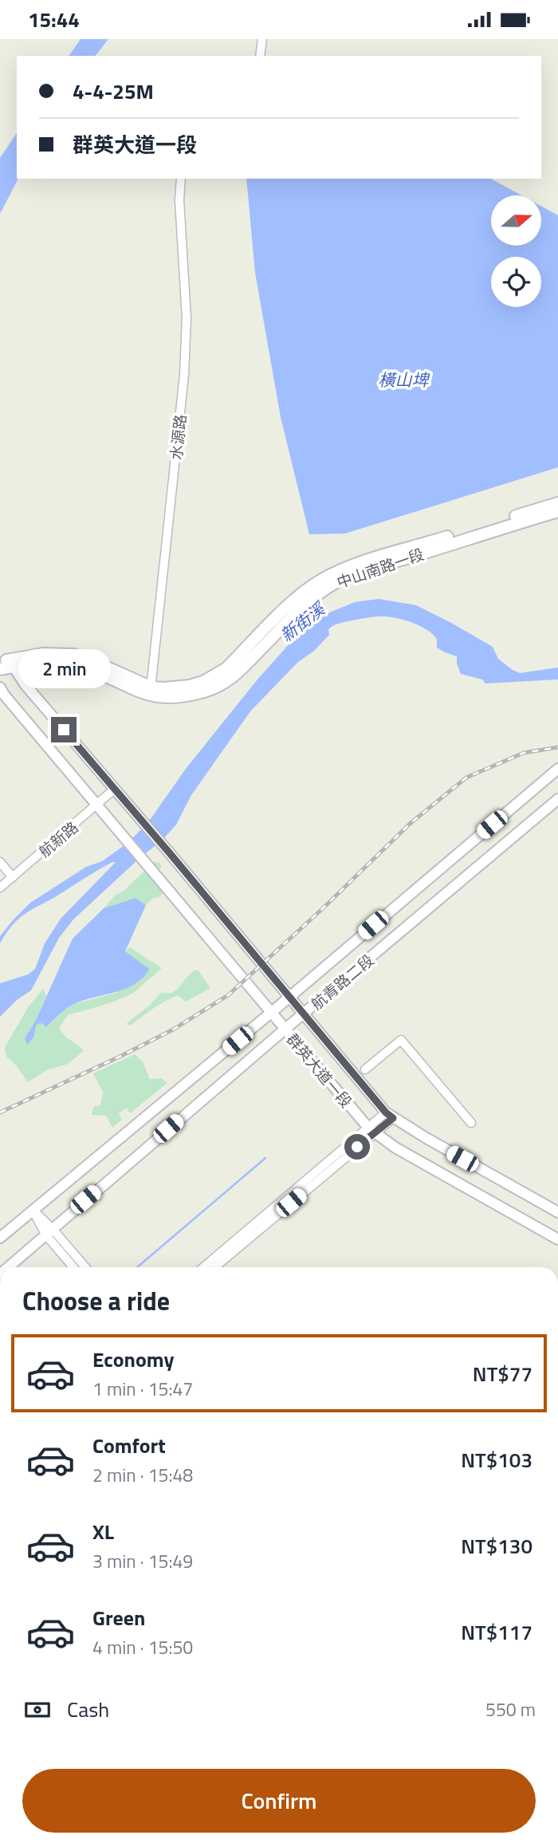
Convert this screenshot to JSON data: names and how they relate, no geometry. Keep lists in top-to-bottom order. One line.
{"streets":{"main road":["中山南路一段"],"street":["水源路","航新路","航青路二段","群英大道一段"]},"crossings":[["水源路","中山南路一段"],["航新路","群英大道一段"],["航青路二段","群英大道一段"]],"water":["橫山埤","新街溪"],"north":"right","page":{"status":"15:44","banner":["4-4-25M","群英大道一段"],"bubble":"2 min","heading":"Choose a ride","list":[{"name":"Economy","note":"1 min · 15:47","value":"NT$77"},{"name":"Comfort","note":"2 min · 15:48","value":"NT$103"},{"name":"XL","note":"3 min · 15:49","value":"NT$130"},{"name":"Green","note":"4 min · 15:50","value":"NT$117"}],"pay":["Cash","550 m"],"buttons":"Confirm"}}
